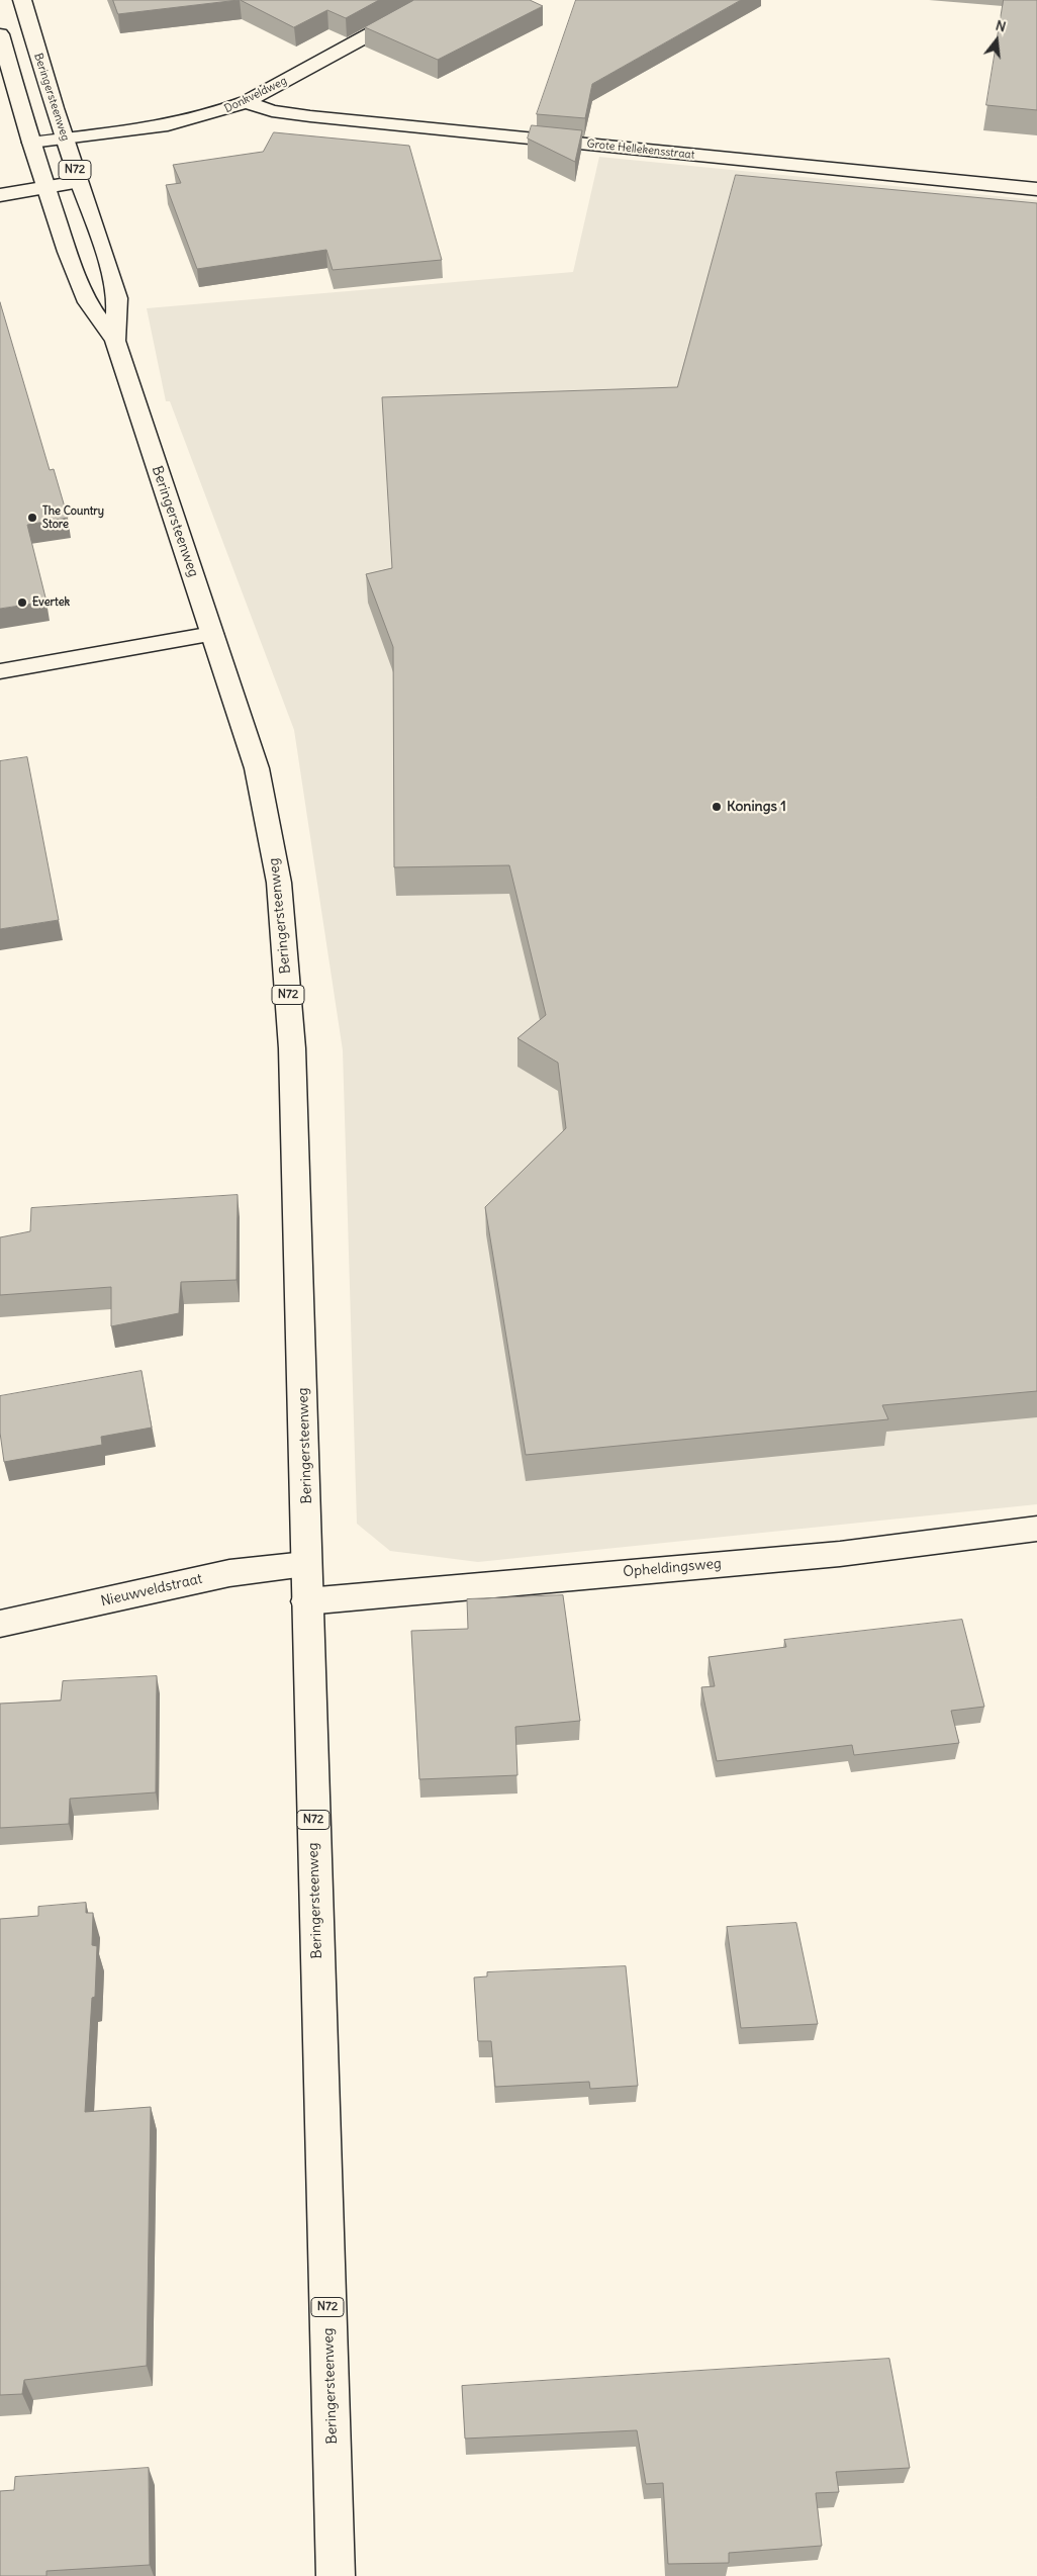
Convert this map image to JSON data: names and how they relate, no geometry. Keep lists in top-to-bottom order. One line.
{"streets":{"main road":["Donkveldweg","Beringersteenweg","Grote Hellekensstraat","N72","Opheldingsweg","Nieuwveldstraat"]},"crossings":[["Donkveldweg","Beringersteenweg"],["Donkveldweg","Grote Hellekensstraat"],["Beringersteenweg","Opheldingsweg"],["Beringersteenweg","Nieuwveldstraat"]],"places":["The Country Store","Evertek","Konings 1"],"north":"top"}
